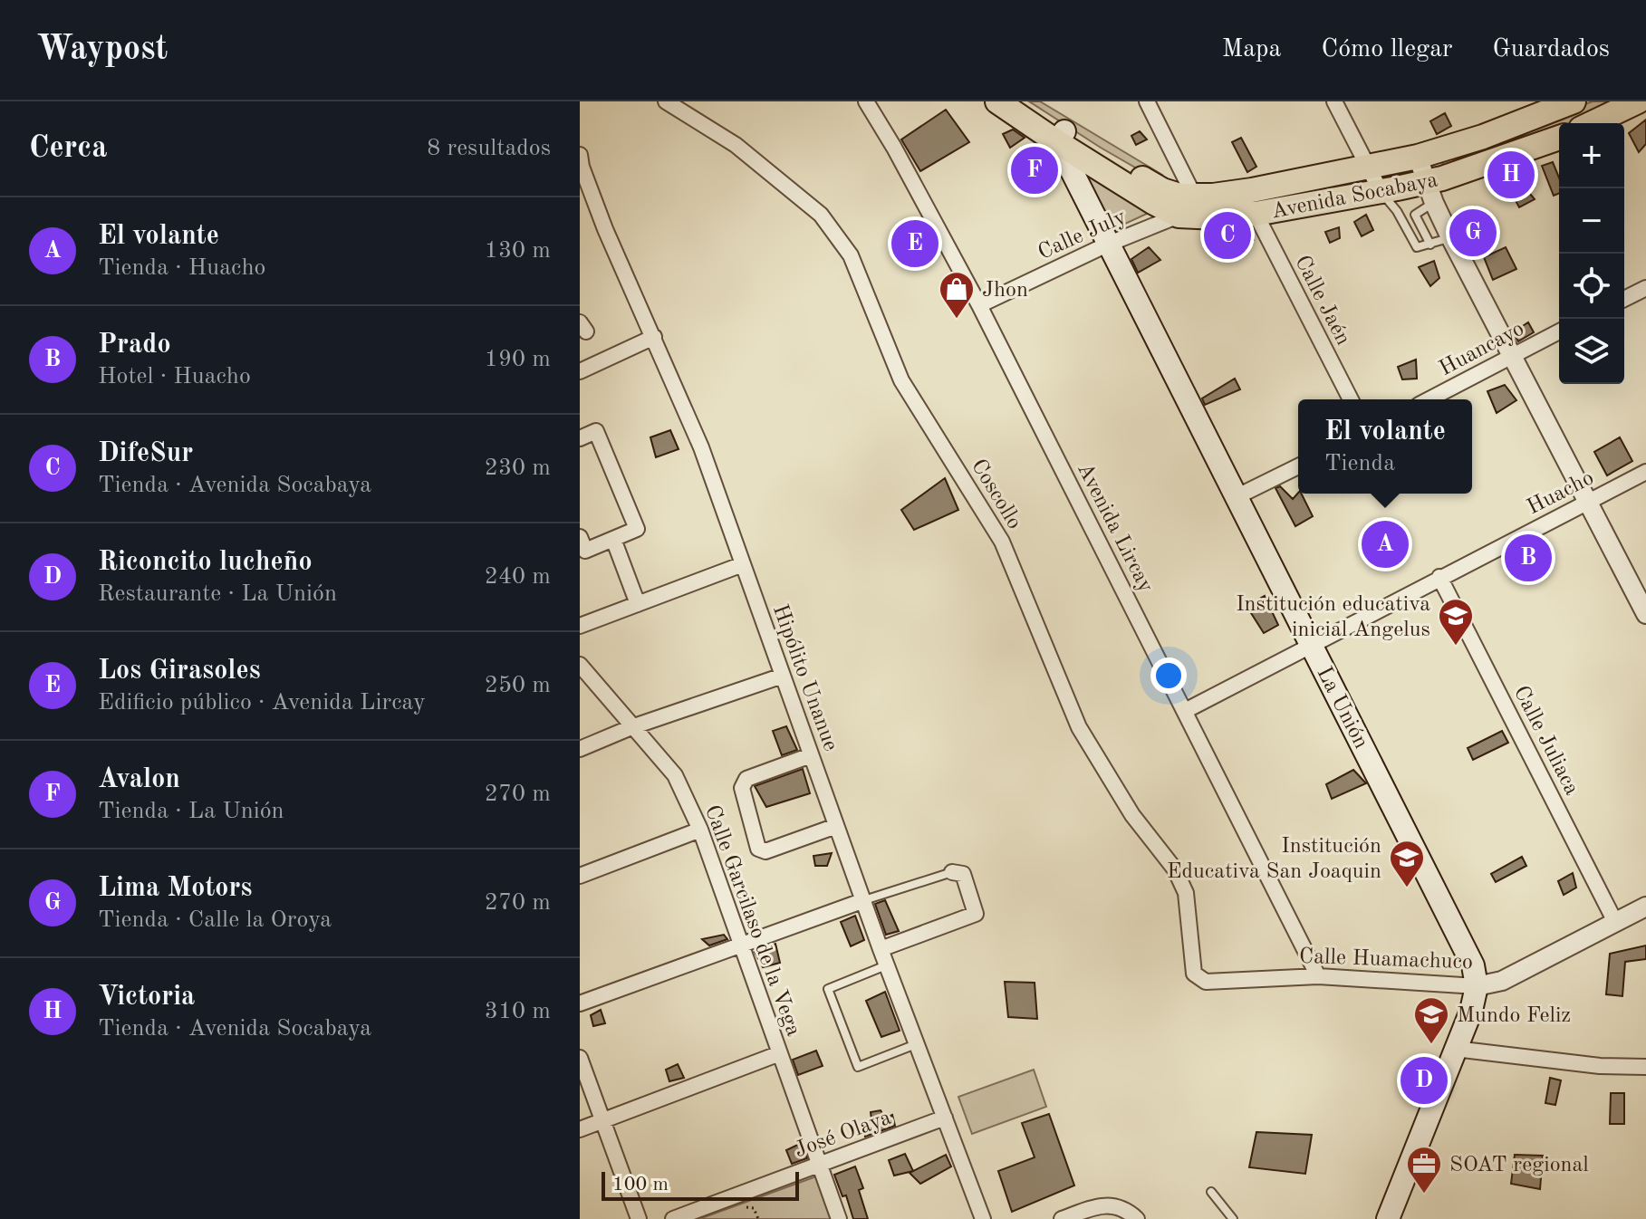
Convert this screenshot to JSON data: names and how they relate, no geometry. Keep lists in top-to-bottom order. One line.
{"streets":{"main road":["Avenida Socabaya","La Unión"],"street":["Calle July","Calle Jaén","Huancayo","Huacho","Coscollo","Avenida Lircay","Hipólito Unanue","Calle Juliaca","Calle Garcilaso de la Vega","Calle Huamachuco","José Olaya"]},"crossings":[["Avenida Socabaya","Calle July"],["Avenida Socabaya","Calle Jaén"],["Avenida Socabaya","La Unión"],["Calle July","Avenida Lircay"],["Calle July","La Unión"],["Huacho","Avenida Lircay"],["Huacho","La Unión"],["Huacho","Calle Juliaca"],["Coscollo","Calle Huamachuco"],["Avenida Lircay","Calle Huamachuco"],["Hipólito Unanue","José Olaya"],["La Unión","Calle Huamachuco"],["Calle Juliaca","Calle Huamachuco"],["Calle Garcilaso de la Vega","José Olaya"]],"places":{"shop":["Jhon"],"school or university":["Institución educativa inicial Angelus","Institución Educativa San Joaquin","Mundo Feliz"],"office":["SOAT regional"]},"scale_bar":"100 m","page":{"header":"Waypost","nav":["Mapa","Cómo llegar","Guardados"],"heading":["Cerca","8 resultados"],"map_buttons":["+","−"],"pins":["F","H","G","C","E","A","B","D"],"list":[{"mark":"A","name":"El volante","note":"Tienda · Huacho","value":"130 m"},{"mark":"B","name":"Prado","note":"Hotel · Huacho","value":"190 m"},{"mark":"C","name":"DifeSur","note":"Tienda · Avenida Socabaya","value":"230 m"},{"mark":"D","name":"Riconcito lucheño","note":"Restaurante · La Unión","value":"240 m"},{"mark":"E","name":"Los Girasoles","note":"Edificio público · Avenida Lircay","value":"250 m"},{"mark":"F","name":"Avalon","note":"Tienda · La Unión","value":"270 m"},{"mark":"G","name":"Lima Motors","note":"Tienda · Calle la Oroya","value":"270 m"},{"mark":"H","name":"Victoria","note":"Tienda · Avenida Socabaya","value":"310 m"}],"popup":["El volante","Tienda"],"scale":"100 m"}}
